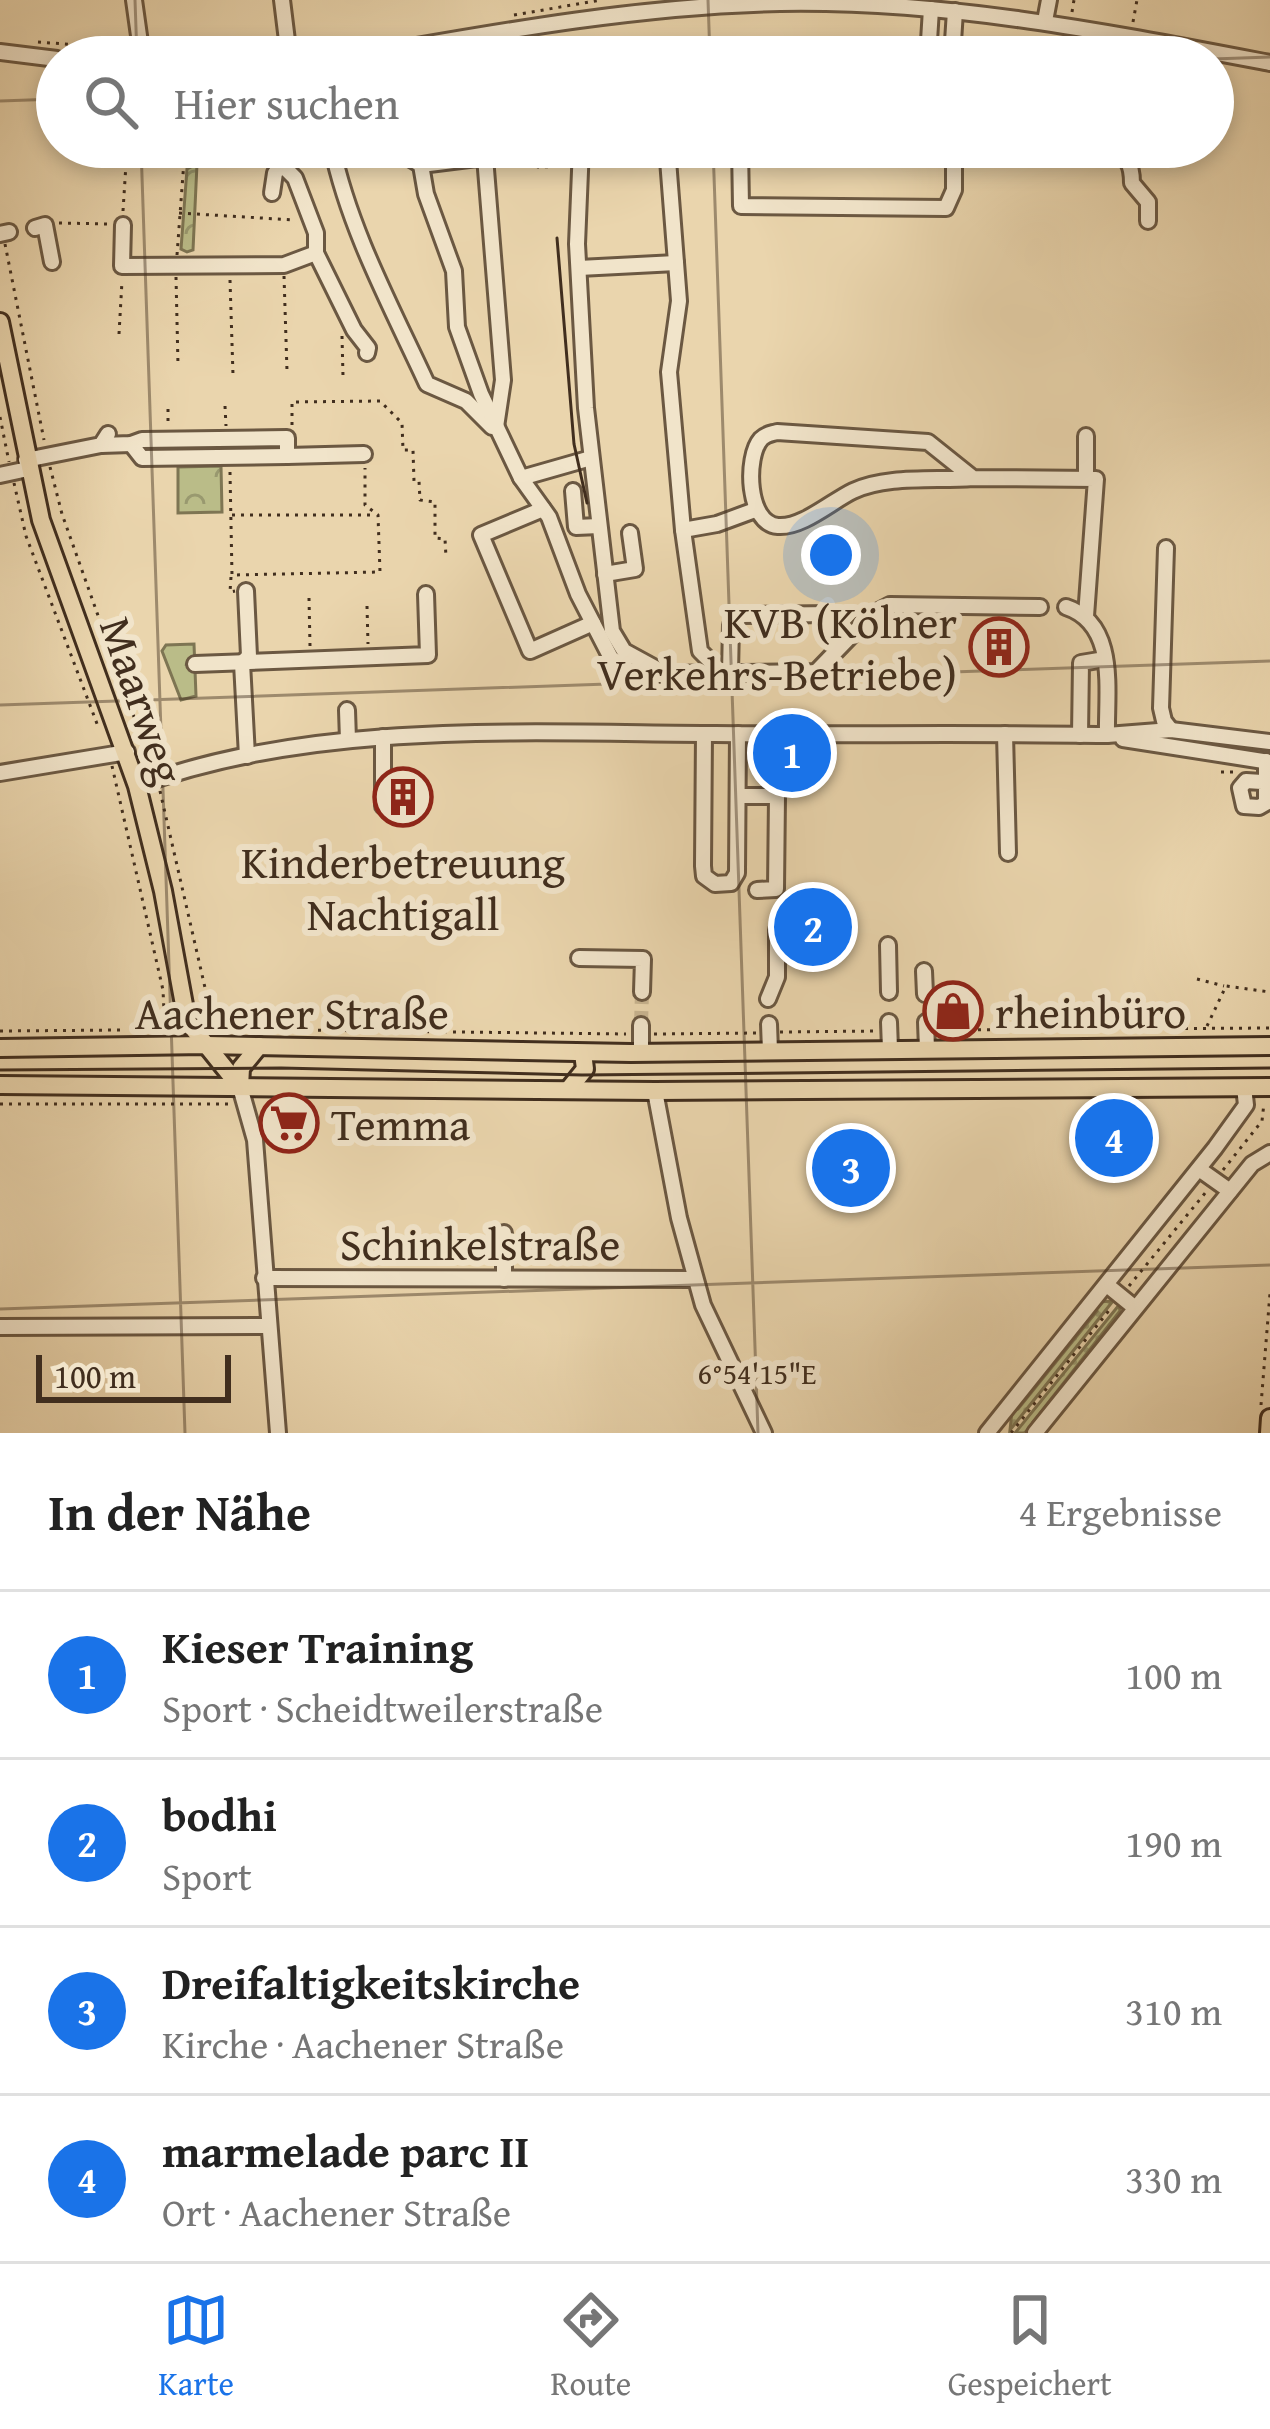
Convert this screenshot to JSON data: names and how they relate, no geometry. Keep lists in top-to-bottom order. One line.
{"streets":{"main road":["Maarweg","Aachener Straße"],"street":["Schinkelstraße"]},"crossings":[["Maarweg","Aachener Straße"]],"places":{"building":["KVB (Kölner Verkehrs-Betriebe)","Kinderbetreuung Nachtigall"],"shop":["rheinbüro"],"supermarket":["Temma"]},"scale_bar":"100 m","page":{"search":"Hier suchen","pins":["1","2","4","3"],"scale":"100 m","heading":["In der Nähe","4 Ergebnisse"],"list":[{"mark":"1","name":"Kieser Training","note":"Sport · Scheidtweilerstraße","value":"100 m"},{"mark":"2","name":"bodhi","note":"Sport","value":"190 m"},{"mark":"3","name":"Dreifaltigkeitskirche","note":"Kirche · Aachener Straße","value":"310 m"},{"mark":"4","name":"marmelade parc II","note":"Ort · Aachener Straße","value":"330 m"}],"nav":["Karte","Route","Gespeichert"]},"coordinates":["6°54'15\"E"]}
